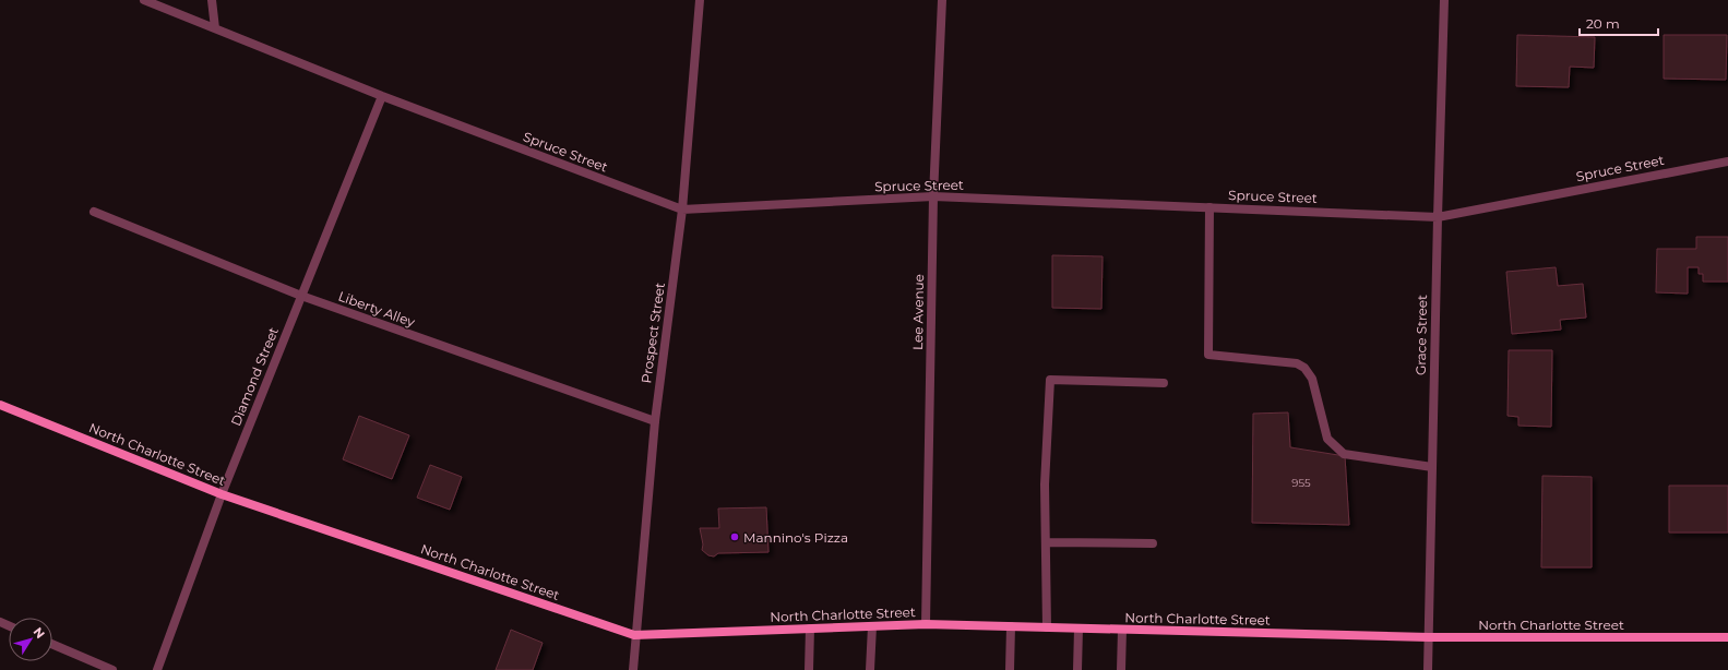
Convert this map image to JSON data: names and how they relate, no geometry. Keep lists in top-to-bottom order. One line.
{"streets":{"main road":["North Charlotte Street"],"street":["Spruce Street","Liberty Alley","Lee Avenue","Prospect Street","Grace Street","Diamond Street"]},"crossings":[["Spruce Street","Lee Avenue"],["Spruce Street","Prospect Street"],["Spruce Street","Grace Street"],["Spruce Street","Diamond Street"],["Liberty Alley","Prospect Street"],["Liberty Alley","Diamond Street"],["Lee Avenue","North Charlotte Street"],["Prospect Street","North Charlotte Street"],["Grace Street","North Charlotte Street"],["Diamond Street","North Charlotte Street"]],"places":["Mannino's Pizza"],"house_numbers":["955"],"scale_bar":"20 m","north":"top right"}
